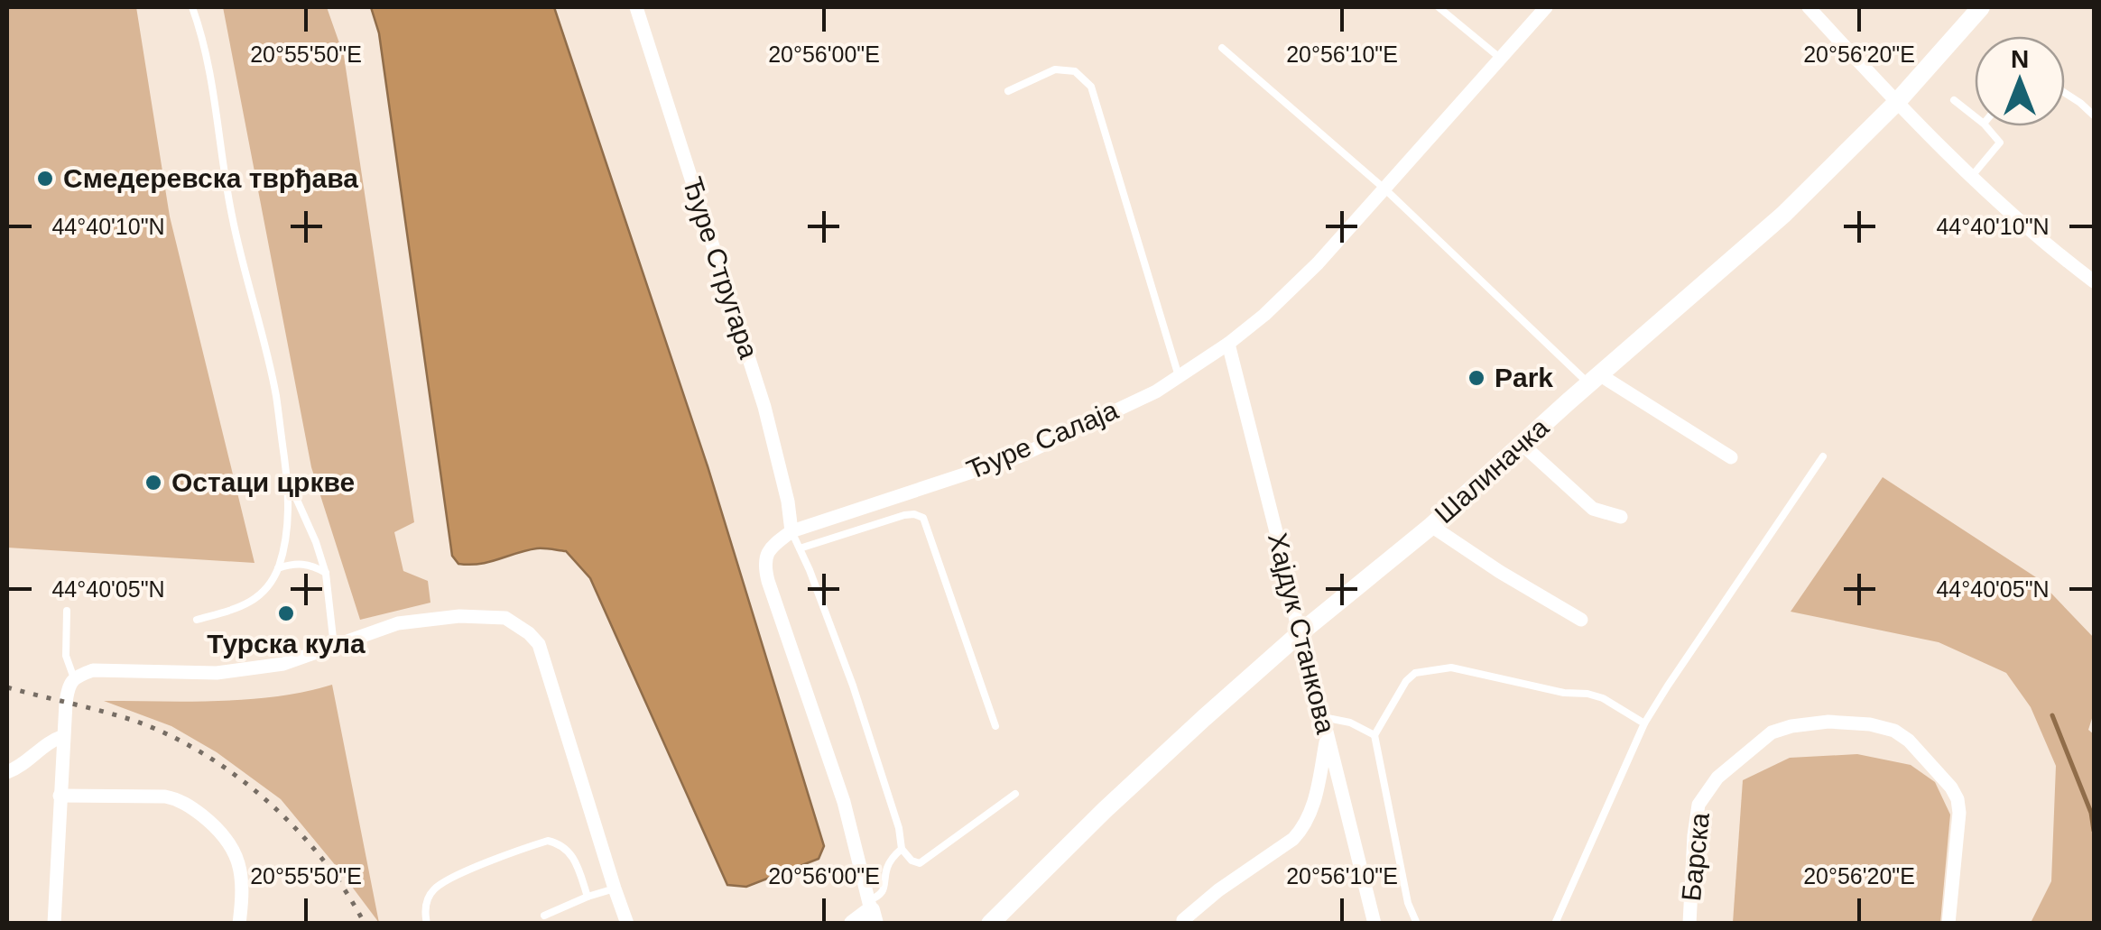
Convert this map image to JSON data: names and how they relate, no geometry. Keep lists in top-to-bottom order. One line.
{"streets":{"main road":["Шалиначка"],"street":["Ђуре Стругара","Ђуре Салаја","Хајдук Станкова","Барска"]},"crossings":[["Ђуре Стругара","Ђуре Салаја"],["Ђуре Салаја","Хајдук Станкова"],["Шалиначка","Хајдук Станкова"]],"places":["Смедеревска тврђава","Park","Остаци цркве","Турска кула"],"north":"top","coordinates":["20°55'50\"E","20°56'00\"E","20°56'10\"E","20°56'20\"E","44°40'10\"N","44°40'05\"N"]}
